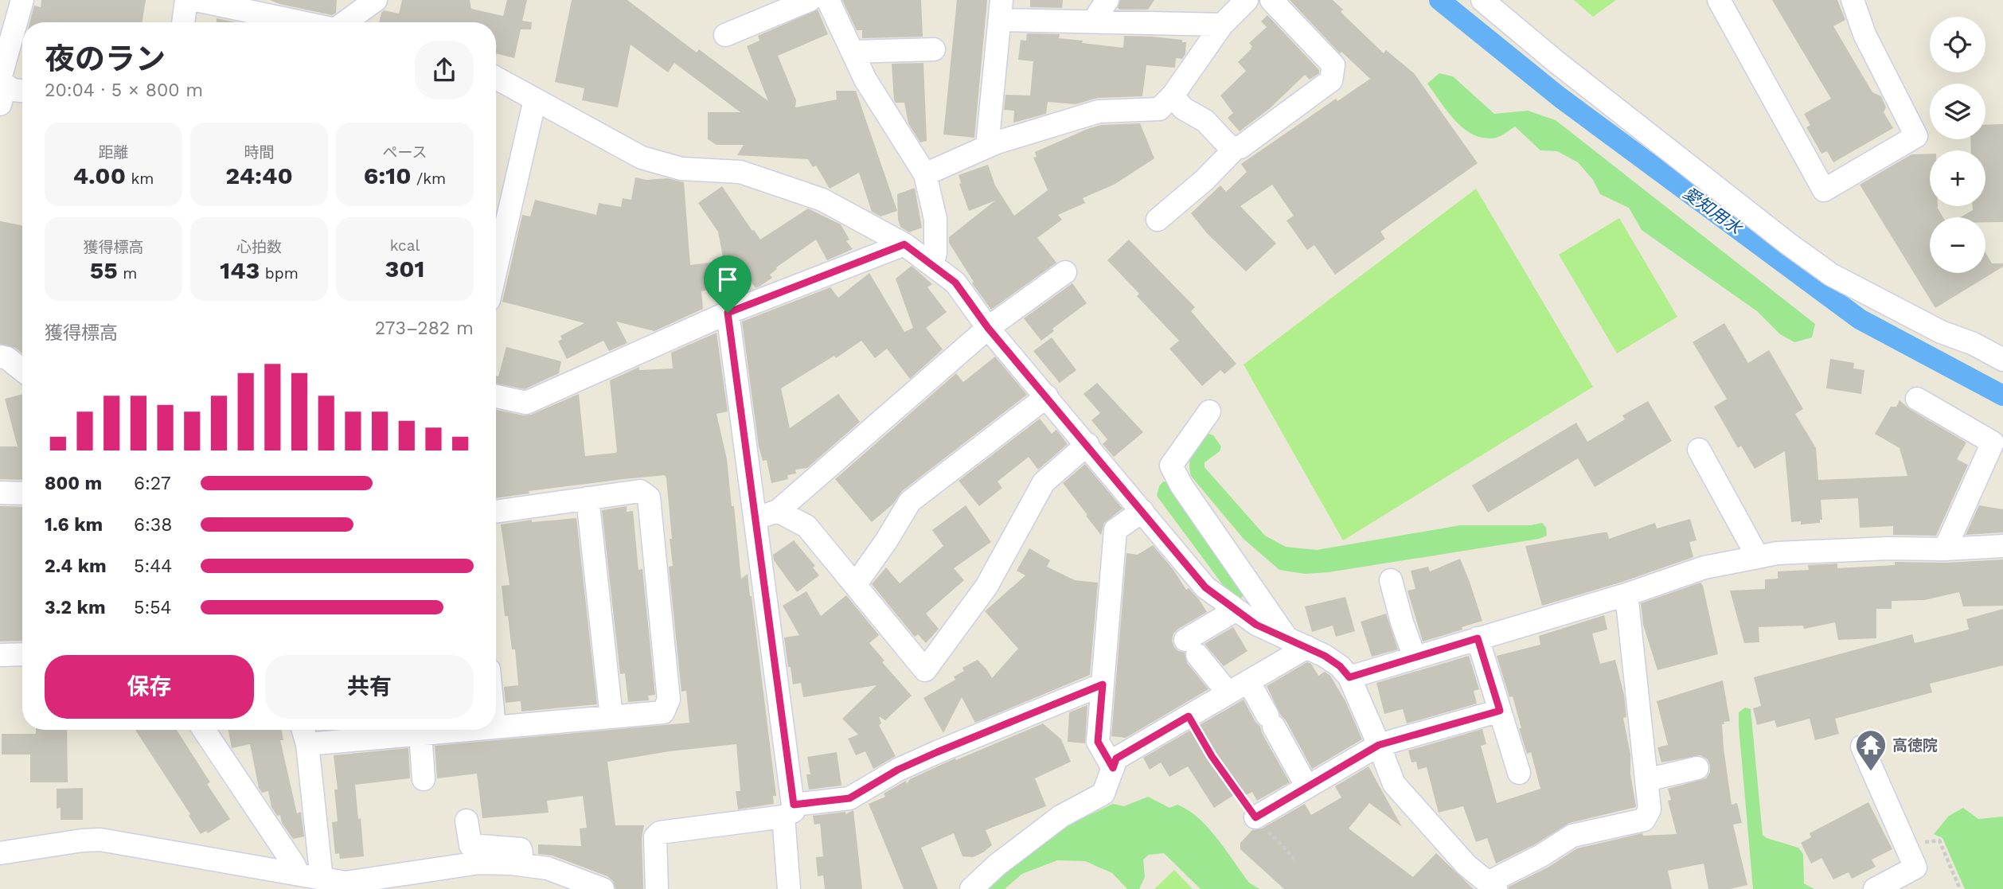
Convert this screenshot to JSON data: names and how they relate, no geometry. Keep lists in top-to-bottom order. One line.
{"water":["愛知用水"],"places":{"temple":["高徳院"]},"page":{"map_buttons":["+","−"],"heading":["夜のラン","20:04 · 5 × 800 m"],"stats":[["距離","4.00 km"],["時間","24:40"],["ペース","6:10 /km"],["獲得標高","55 m"],["心拍数","143 bpm"],["kcal","301"]],"chart":["獲得標高","273–282 m"],"list":[{"name":"800 m","note":"6:27"},{"name":"1.6 km","note":"6:38"},{"name":"2.4 km","note":"5:44"},{"name":"3.2 km","note":"5:54"}],"buttons":["保存","共有"]}}
